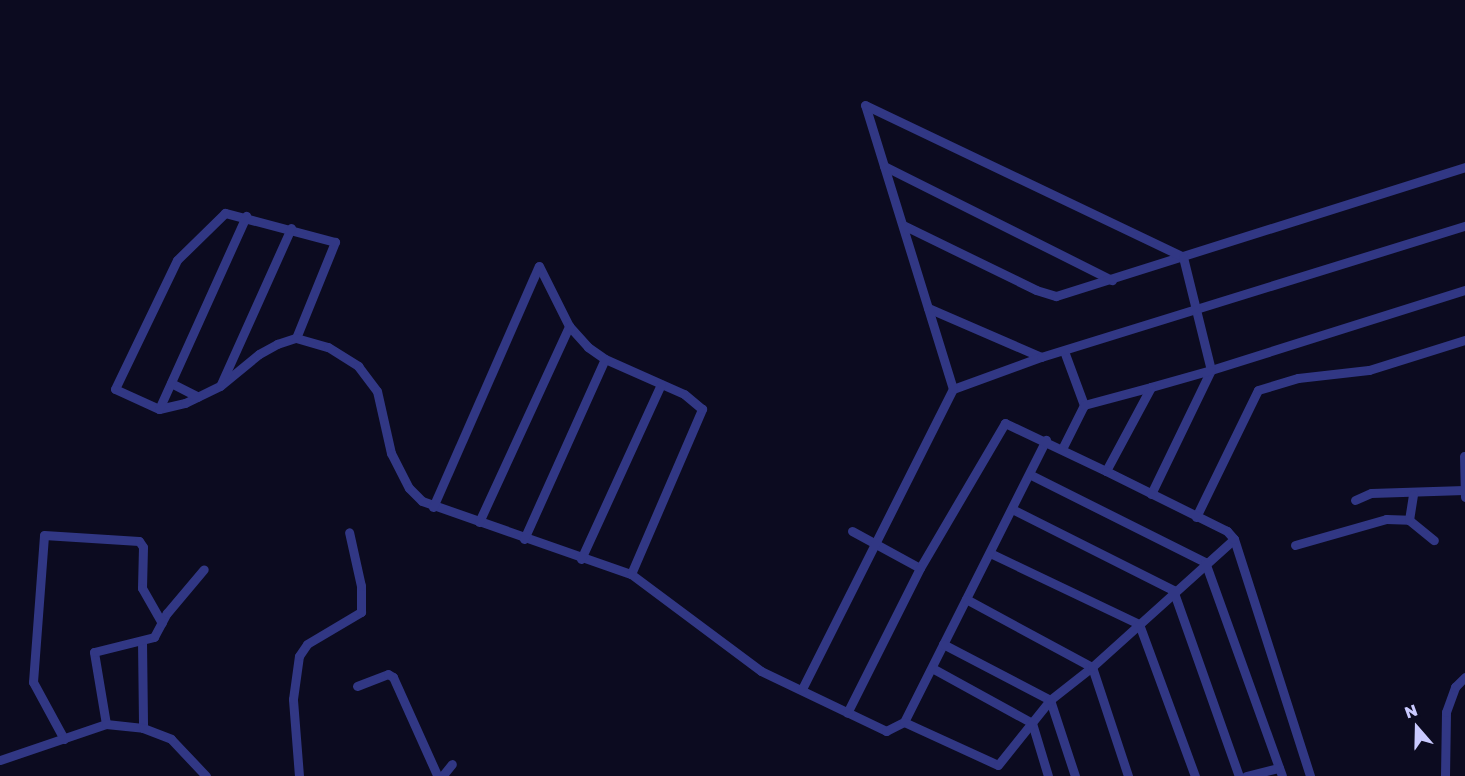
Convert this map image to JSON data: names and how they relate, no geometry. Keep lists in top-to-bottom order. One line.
{"north":"top"}
